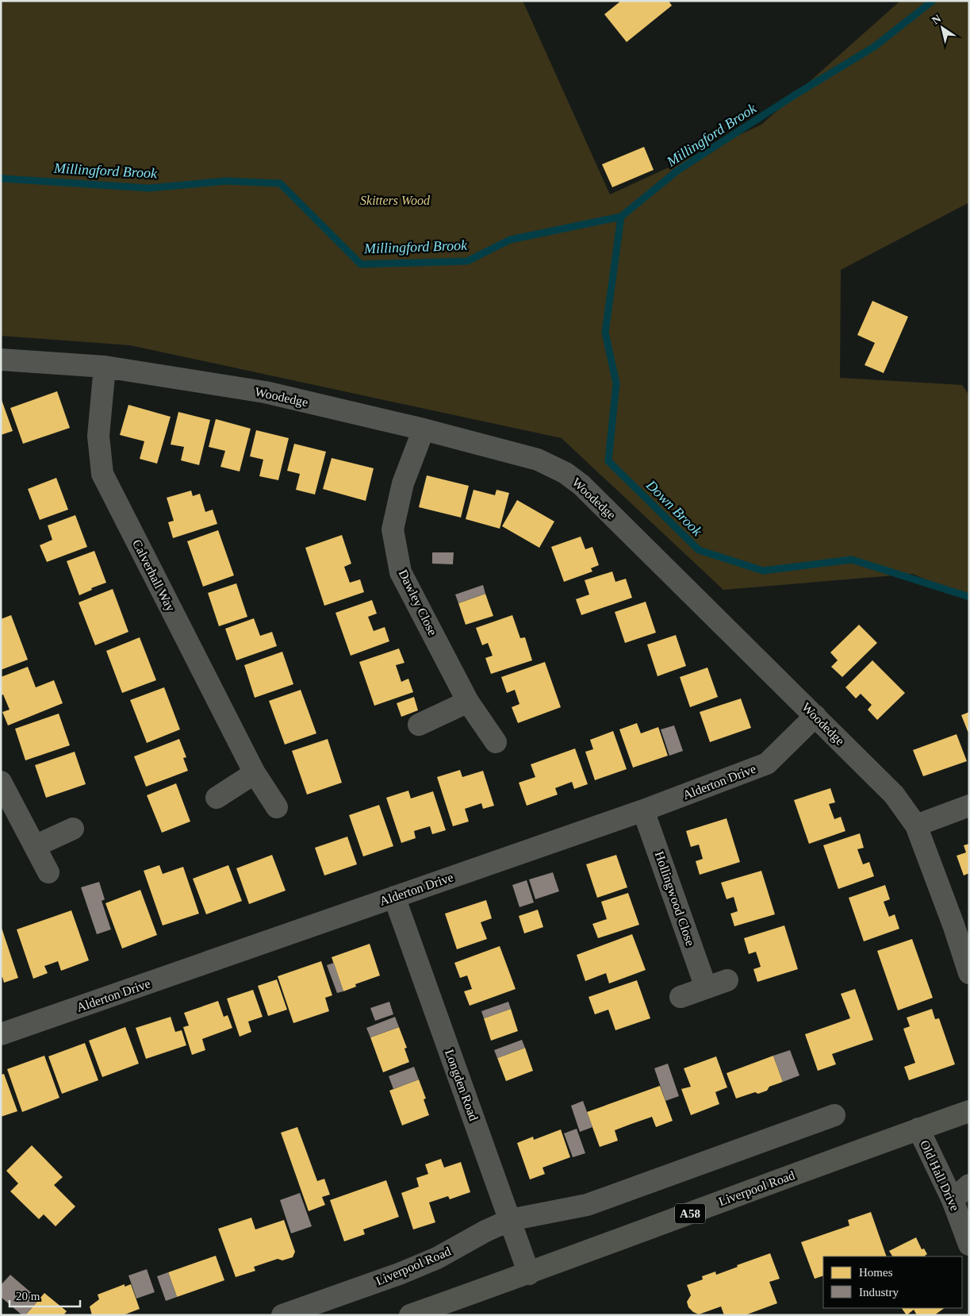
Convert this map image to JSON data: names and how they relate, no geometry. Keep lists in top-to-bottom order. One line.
{"streets":{"main road":["Liverpool Road","A58"],"street":["Woodedge","Calverhall Way","Dawley Close","Alderton Drive","Hollingwood Close","Longden Road","Old Hall Drive"]},"crossings":[["Woodedge","Calverhall Way"],["Woodedge","Dawley Close"],["Woodedge","Alderton Drive"],["Alderton Drive","Hollingwood Close"],["Alderton Drive","Longden Road"],["Longden Road","Liverpool Road"],["Old Hall Drive","Liverpool Road"]],"water":["Millingford Brook","Down Brook"],"parks":["Skitters Wood"],"legend":["Homes","Industry"],"scale_bar":"20 m","north":"top left"}
